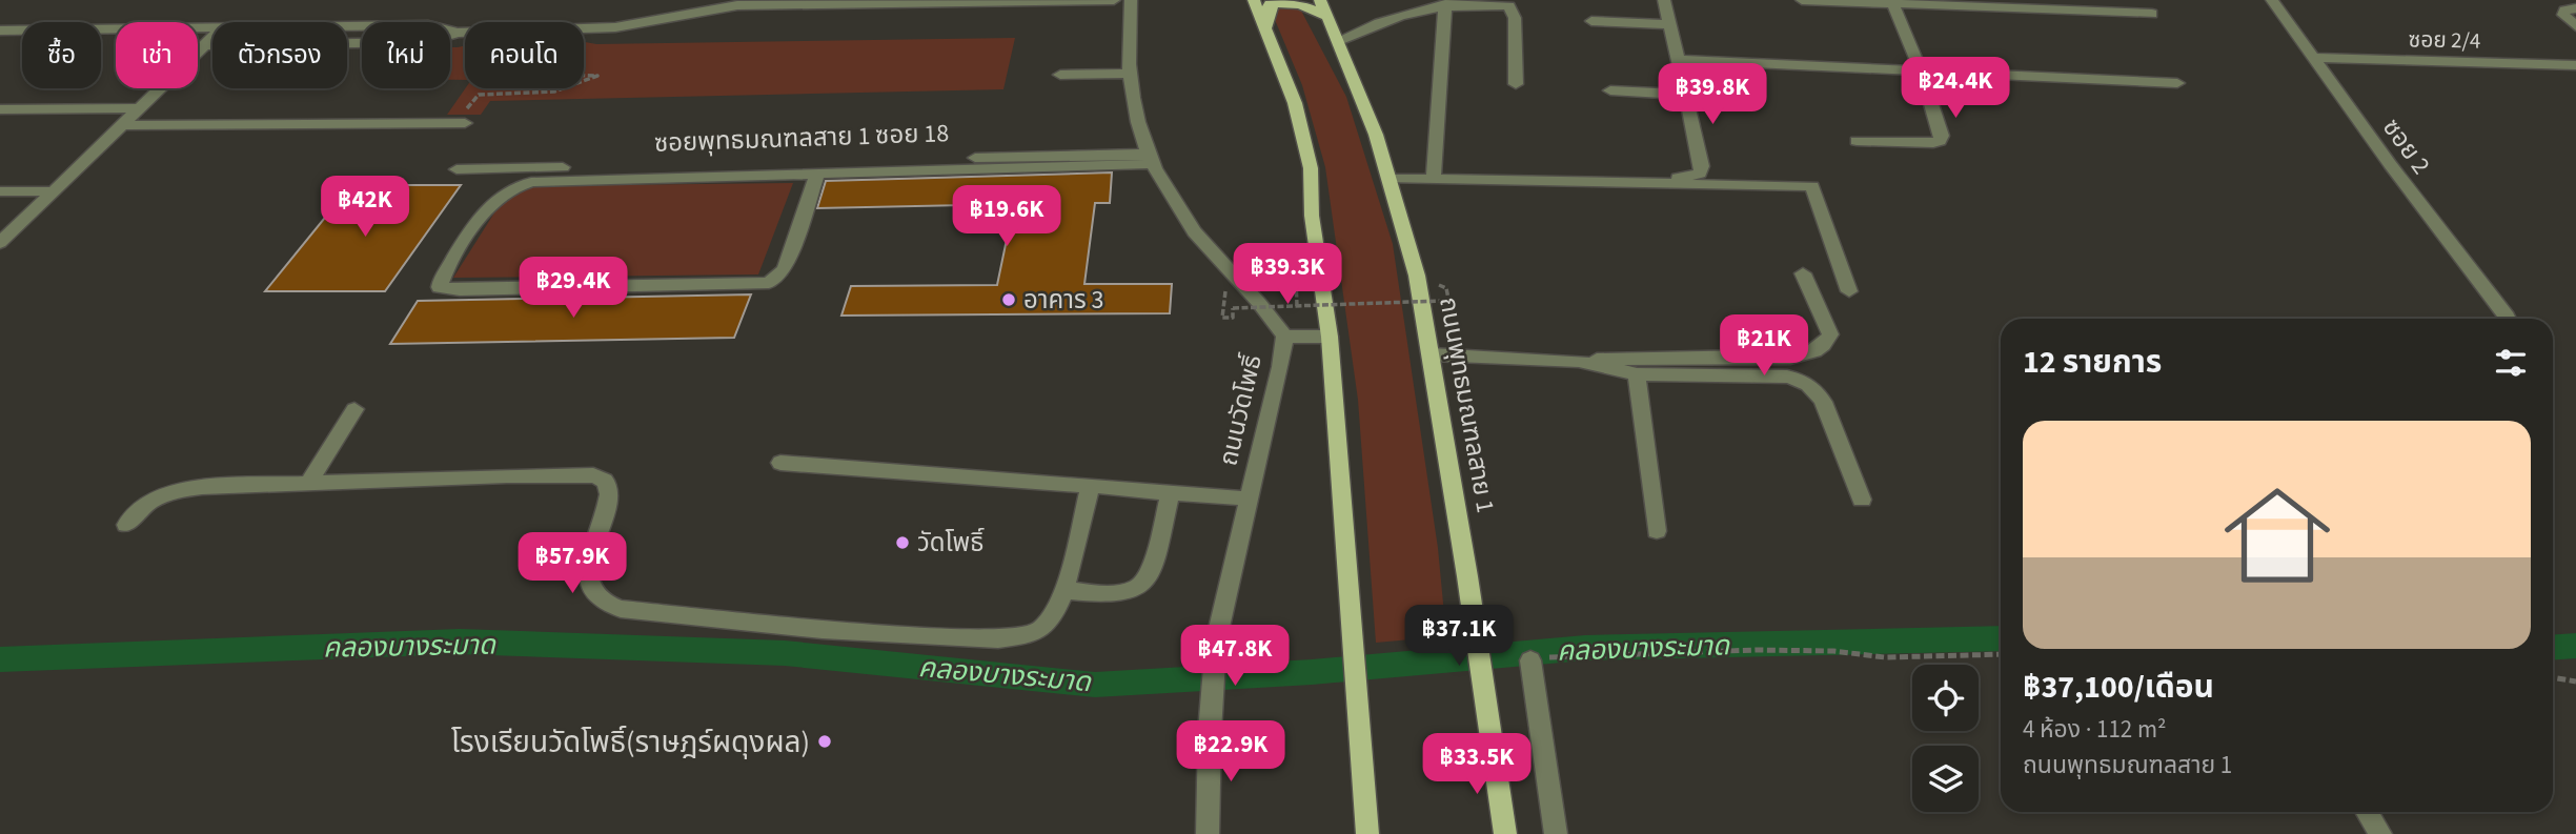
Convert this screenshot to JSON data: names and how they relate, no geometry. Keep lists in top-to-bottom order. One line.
{"streets":{"main road":["ถนนพุทธมณฑลสาย 1"],"street":["ซอย 2/4","ซอยพุทธมณฑลสาย 1 ซอย 18","ซอย 2","ถนนวัดโพธิ์"]},"crossings":[["ซอย 2/4","ซอย 2"],["ซอยพุทธมณฑลสาย 1 ซอย 18","ถนนวัดโพธิ์"]],"water":["คลองบางระมาด"],"places":["อาคาร 3","วัดโพธิ์","โรงเรียนวัดโพธิ์(ราษฎร์ผดุงผล)"],"page":{"chip":["ซื้อ","เช่า","ตัวกรอง","ใหม่","คอนโด"],"price":["฿24.4K","฿39.8K","฿42K","฿19.6K","฿39.3K","฿29.4K","฿21K","฿57.9K","฿37.1K","฿47.8K","฿22.9K","฿33.5K"],"heading":"12 รายการ","list":[{"name":"฿37,100/เดือน","note":"4 ห้อง · 112 m² · ถนนพุทธมณฑลสาย 1"}]}}
